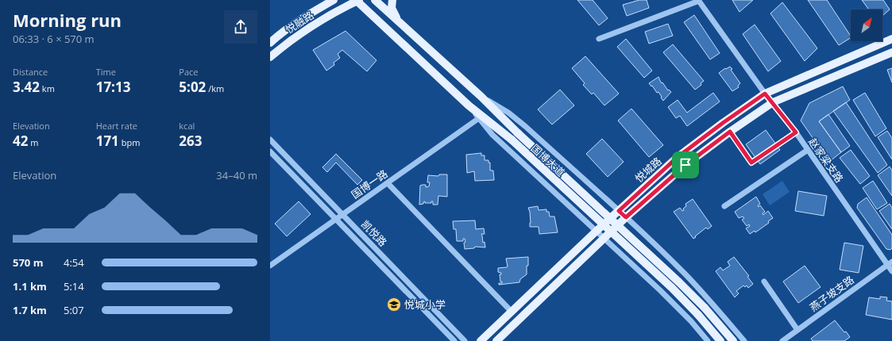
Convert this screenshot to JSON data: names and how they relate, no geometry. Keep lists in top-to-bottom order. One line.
{"streets":{"main road":["悦融路","国博大道","悦城路"],"street":["赵家梁支路","国博一路","凯悦路","燕子坡支路"]},"crossings":[["悦融路","国博大道"],["赵家梁支路","悦城路"],["赵家梁支路","燕子坡支路"],["国博一路","凯悦路"]],"places":{"school or university":["悦城小学"]},"north":"top right","page":{"heading":["Morning run","06:33 · 6 × 570 m"],"stats":[["Distance","3.42 km"],["Time","17:13"],["Pace","5:02 /km"],["Elevation","42 m"],["Heart rate","171 bpm"],["kcal","263"]],"chart":["Elevation","34–40 m"],"list":[{"name":"570 m","note":"4:54"},{"name":"1.1 km","note":"5:14"},{"name":"1.7 km","note":"5:07"}]}}
